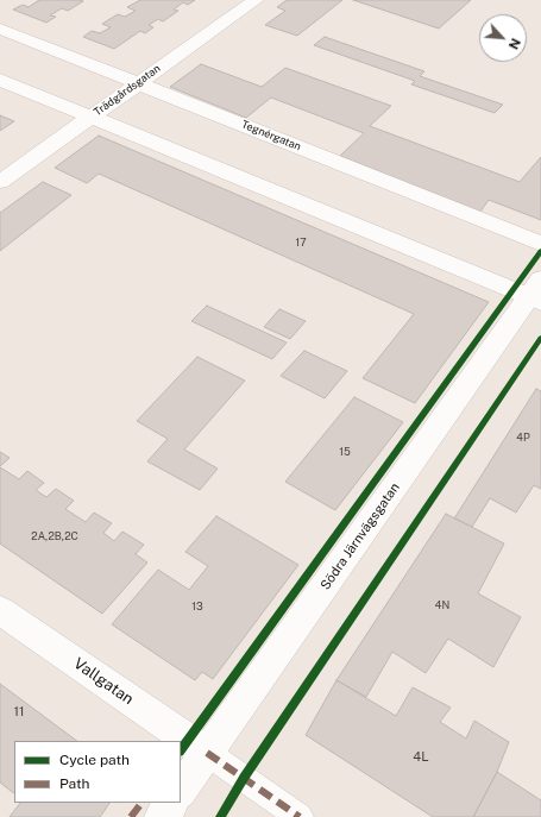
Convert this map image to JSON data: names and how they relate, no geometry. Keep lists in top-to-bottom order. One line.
{"streets":{"street":["Trädgårdsgatan","Tegnérgatan","Södra Järnvägsgatan","Vallgatan"]},"crossings":[["Trädgårdsgatan","Tegnérgatan"],["Södra Järnvägsgatan","Vallgatan"]],"house_numbers":["17","4P","15","2A,2B,2C","4N","13","11","4L"],"legend":["Cycle path","Path"],"north":"bottom right"}
